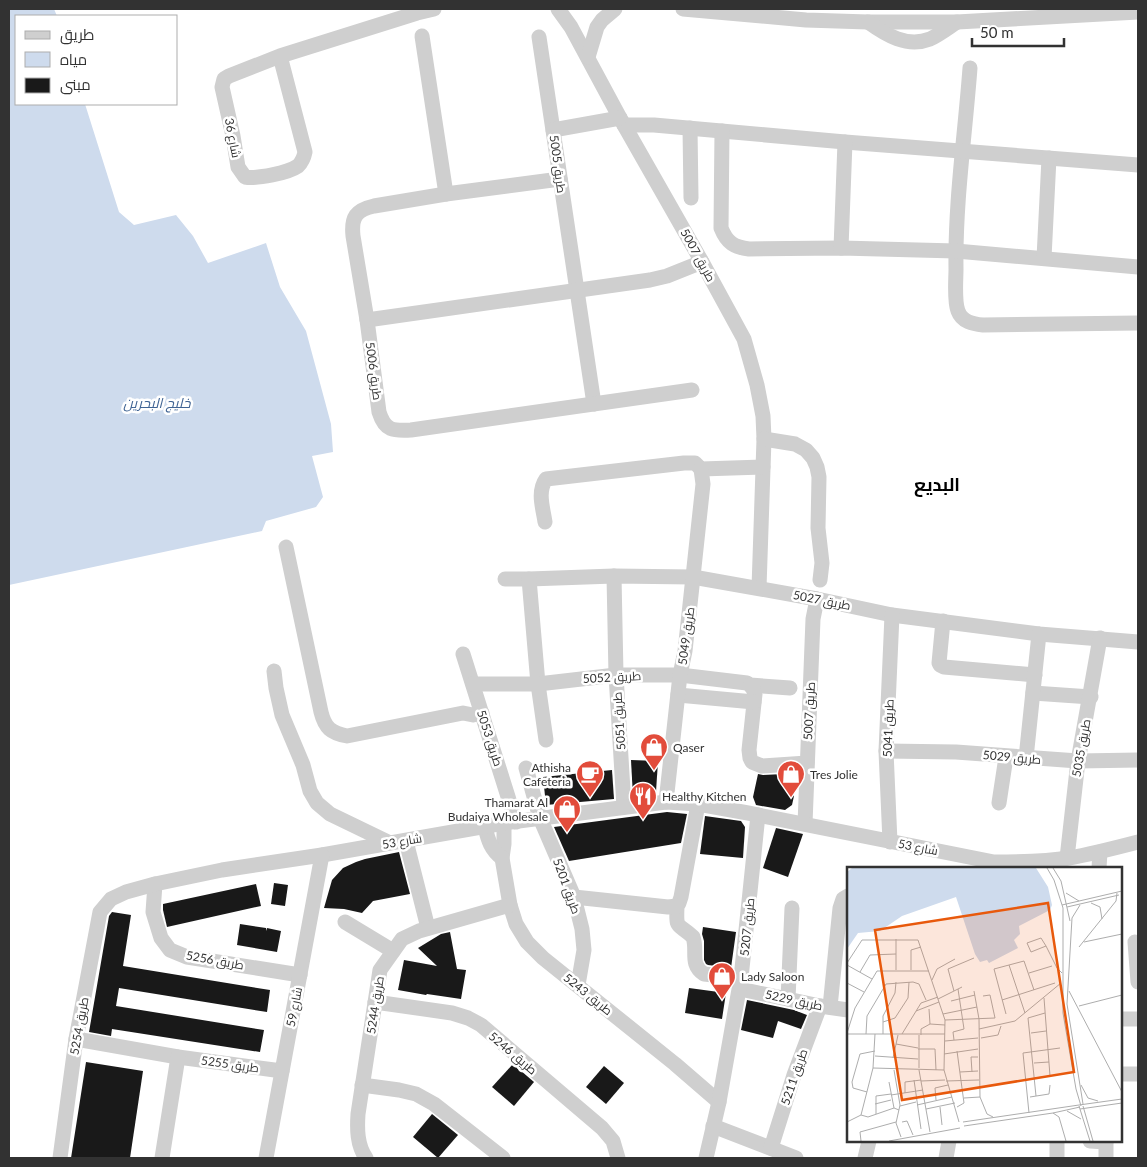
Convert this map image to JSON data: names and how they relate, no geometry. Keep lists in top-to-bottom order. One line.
{"streets":{"street":["شارع 36","طريق 5005","طريق 5007","طريق 5006","طريق 5027","طريق 5049","طريق 5052","طريق 5051","طريق 5041","طريق 5053","طريق 5035","طريق 5029","شارع 53","طريق 5201","طريق 5207","طريق 5256","طريق 5243","طريق 5229","طريق 5244","شارع 59","طريق 5254","طريق 5246","طريق 5255","طريق 5211"]},"crossings":[["طريق 5005","طريق 5006"],["طريق 5007","طريق 5027"],["طريق 5007","شارع 53"],["طريق 5027","طريق 5049"],["طريق 5027","طريق 5051"],["طريق 5027","طريق 5041"],["طريق 5027","طريق 5035"],["طريق 5049","طريق 5052"],["طريق 5049","شارع 53"],["طريق 5052","طريق 5051"],["طريق 5052","طريق 5053"],["طريق 5051","شارع 53"],["طريق 5041","طريق 5029"],["طريق 5041","شارع 53"],["طريق 5053","شارع 53"],["طريق 5053","طريق 5243"],["طريق 5035","طريق 5029"],["طريق 5035","شارع 53"],["شارع 53","طريق 5201"],["شارع 53","طريق 5207"],["شارع 53","طريق 5256"],["شارع 53","طريق 5243"],["شارع 53","شارع 59"],["شارع 53","طريق 5254"],["طريق 5201","طريق 5243"],["طريق 5207","طريق 5243"],["طريق 5207","طريق 5229"],["طريق 5256","شارع 59"],["طريق 5243","طريق 5244"],["طريق 5229","طريق 5211"],["طريق 5244","طريق 5246"],["شارع 59","طريق 5255"],["طريق 5254","طريق 5255"]],"districts":["البديع"],"water":["خليج البحرين"],"places":{"shop":["Qaser","Tres Jolie","Thamarat Al Budaiya Wholesale","Lady Saloon"],"cafe":["Athisha Cafeteria"],"restaurant":["Healthy Kitchen"]},"legend":["طريق","مياه","مبنى"],"scale_bar":"50 m"}
